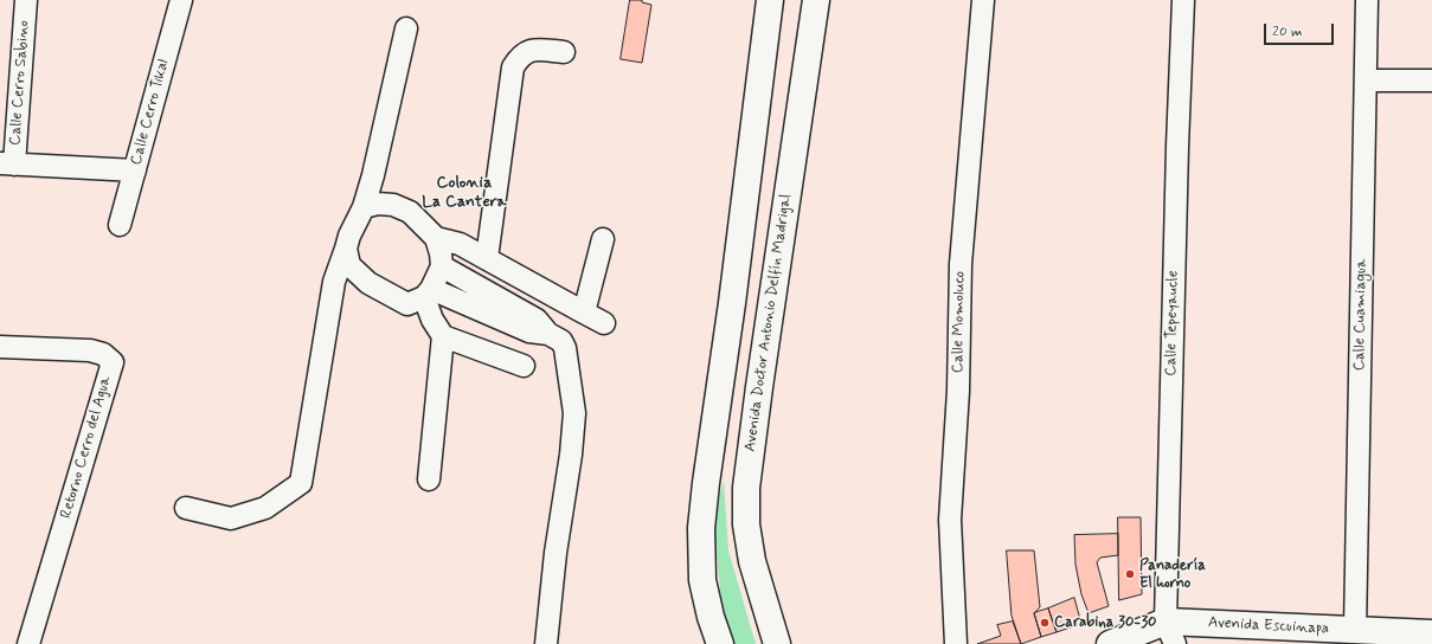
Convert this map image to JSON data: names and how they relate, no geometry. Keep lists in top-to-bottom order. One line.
{"streets":{"main road":["Avenida Doctor Antonio Delfín Madrigal","Avenida Escuinapa"],"street":["Calle Cerro Sabino","Calle Cerro Tikal","Calle Cuamiagua","Calle Momoluco","Calle Tepeyaucle","Retorno Cerro del Agua"]},"crossings":[["Calle Cuamiagua","Avenida Escuinapa"],["Calle Tepeyaucle","Avenida Escuinapa"]],"districts":["Colonia La Cantera"],"places":["Panadería El horno","Carabina 30-30"],"scale_bar":"20 m"}
